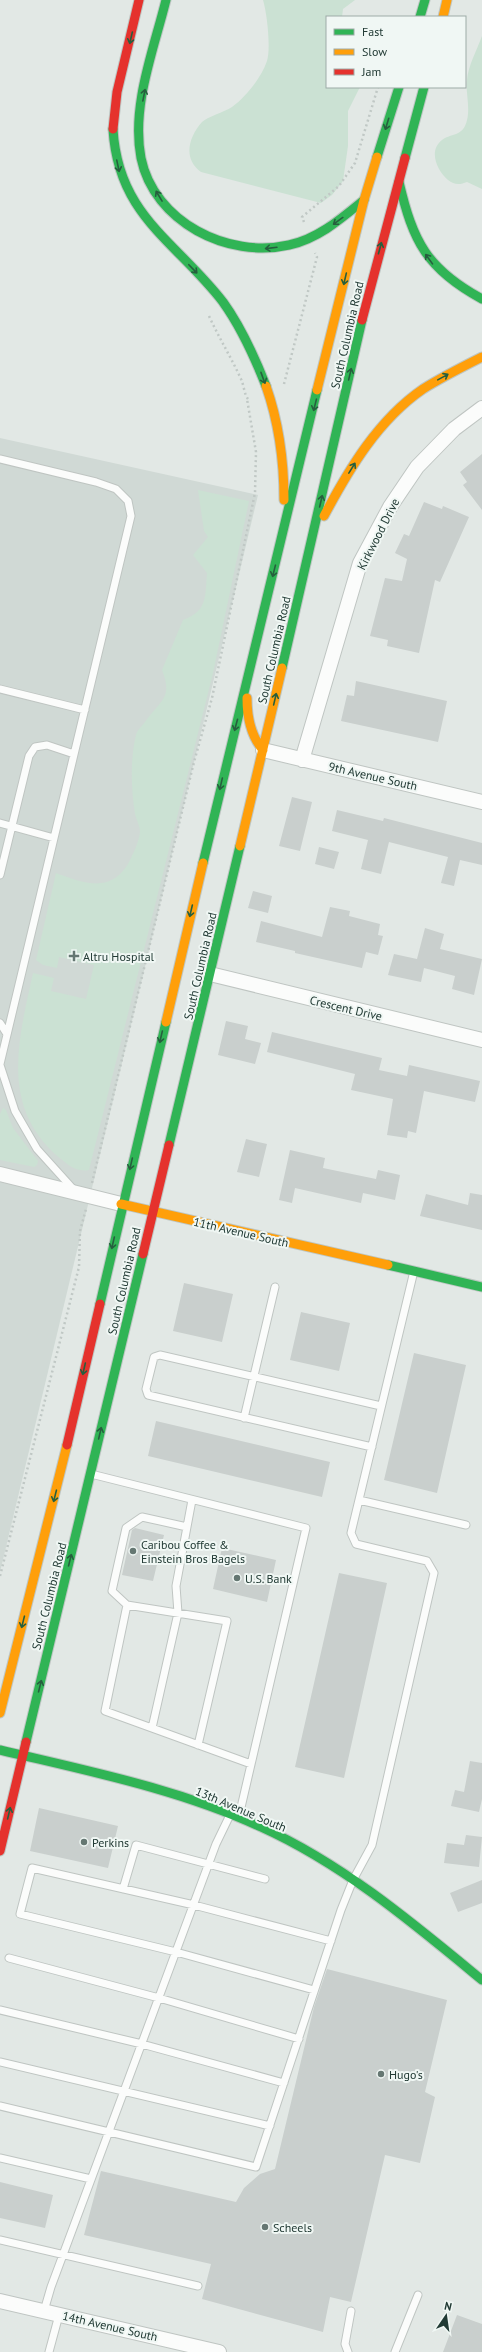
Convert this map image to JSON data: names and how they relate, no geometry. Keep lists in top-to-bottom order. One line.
{"streets":{"main road":["South Columbia Road","11th Avenue South","13th Avenue South"],"street":["Kirkwood Drive","9th Avenue South","Crescent Drive","14th Avenue South"]},"crossings":[["South Columbia Road","9th Avenue South"],["South Columbia Road","Crescent Drive"],["South Columbia Road","11th Avenue South"],["South Columbia Road","13th Avenue South"],["Kirkwood Drive","9th Avenue South"]],"places":{"health":["Altru Hospital"],"other":["Caribou Coffee & Einstein Bros Bagels","U.S. Bank","Perkins","Hugo's","Scheels"]},"legend":["Fast","Slow","Jam"],"north":"top"}
